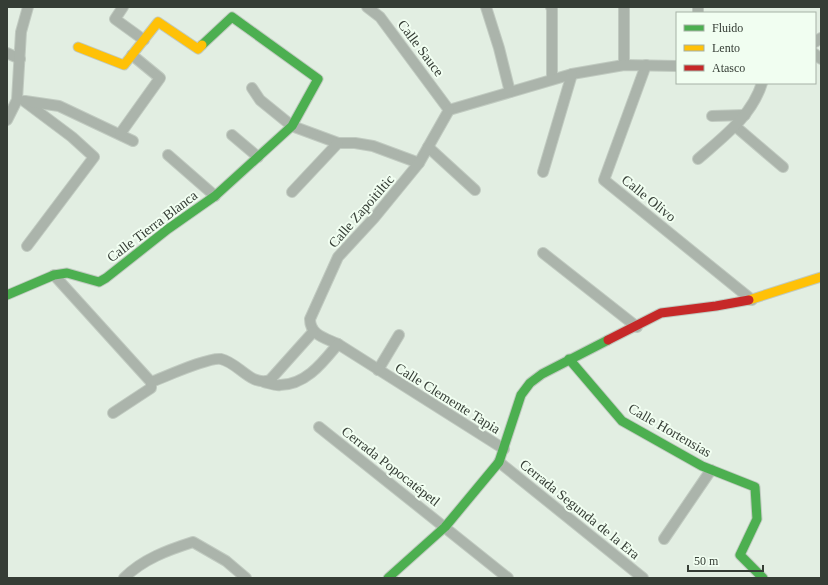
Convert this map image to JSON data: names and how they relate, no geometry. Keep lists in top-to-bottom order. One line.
{"streets":{"street":["Calle Sauce","Calle Olivo","Calle Zapoitiltic","Calle Tierra Blanca","Calle Clemente Tapia","Calle Hortensias","Cerrada Popocatépetl","Cerrada Segunda de la Era"]},"crossings":[["Calle Sauce","Calle Zapoitiltic"]],"legend":["Fluido","Lento","Atasco"],"scale_bar":"50 m"}
